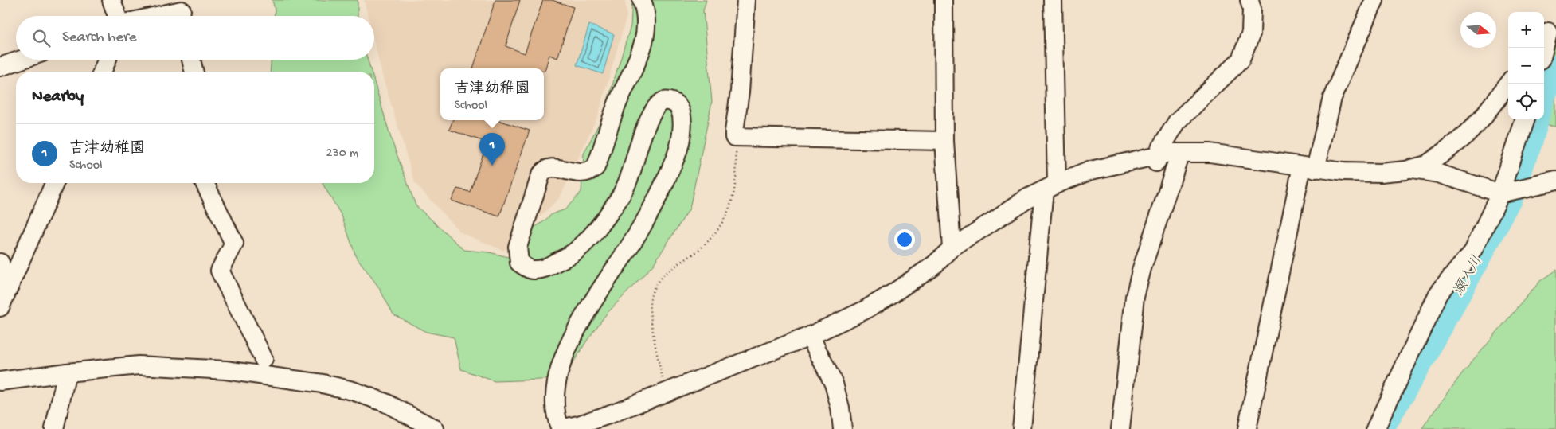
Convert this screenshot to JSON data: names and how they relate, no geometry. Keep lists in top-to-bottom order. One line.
{"water":["瀬入川"],"north":"right","page":{"map_buttons":["+","−"],"search":"Search here","popup":["吉津幼稚園","School"],"heading":"Nearby","list":[{"mark":"1","name":"吉津幼稚園","note":"School","value":"230 m"}],"pins":"1"}}
